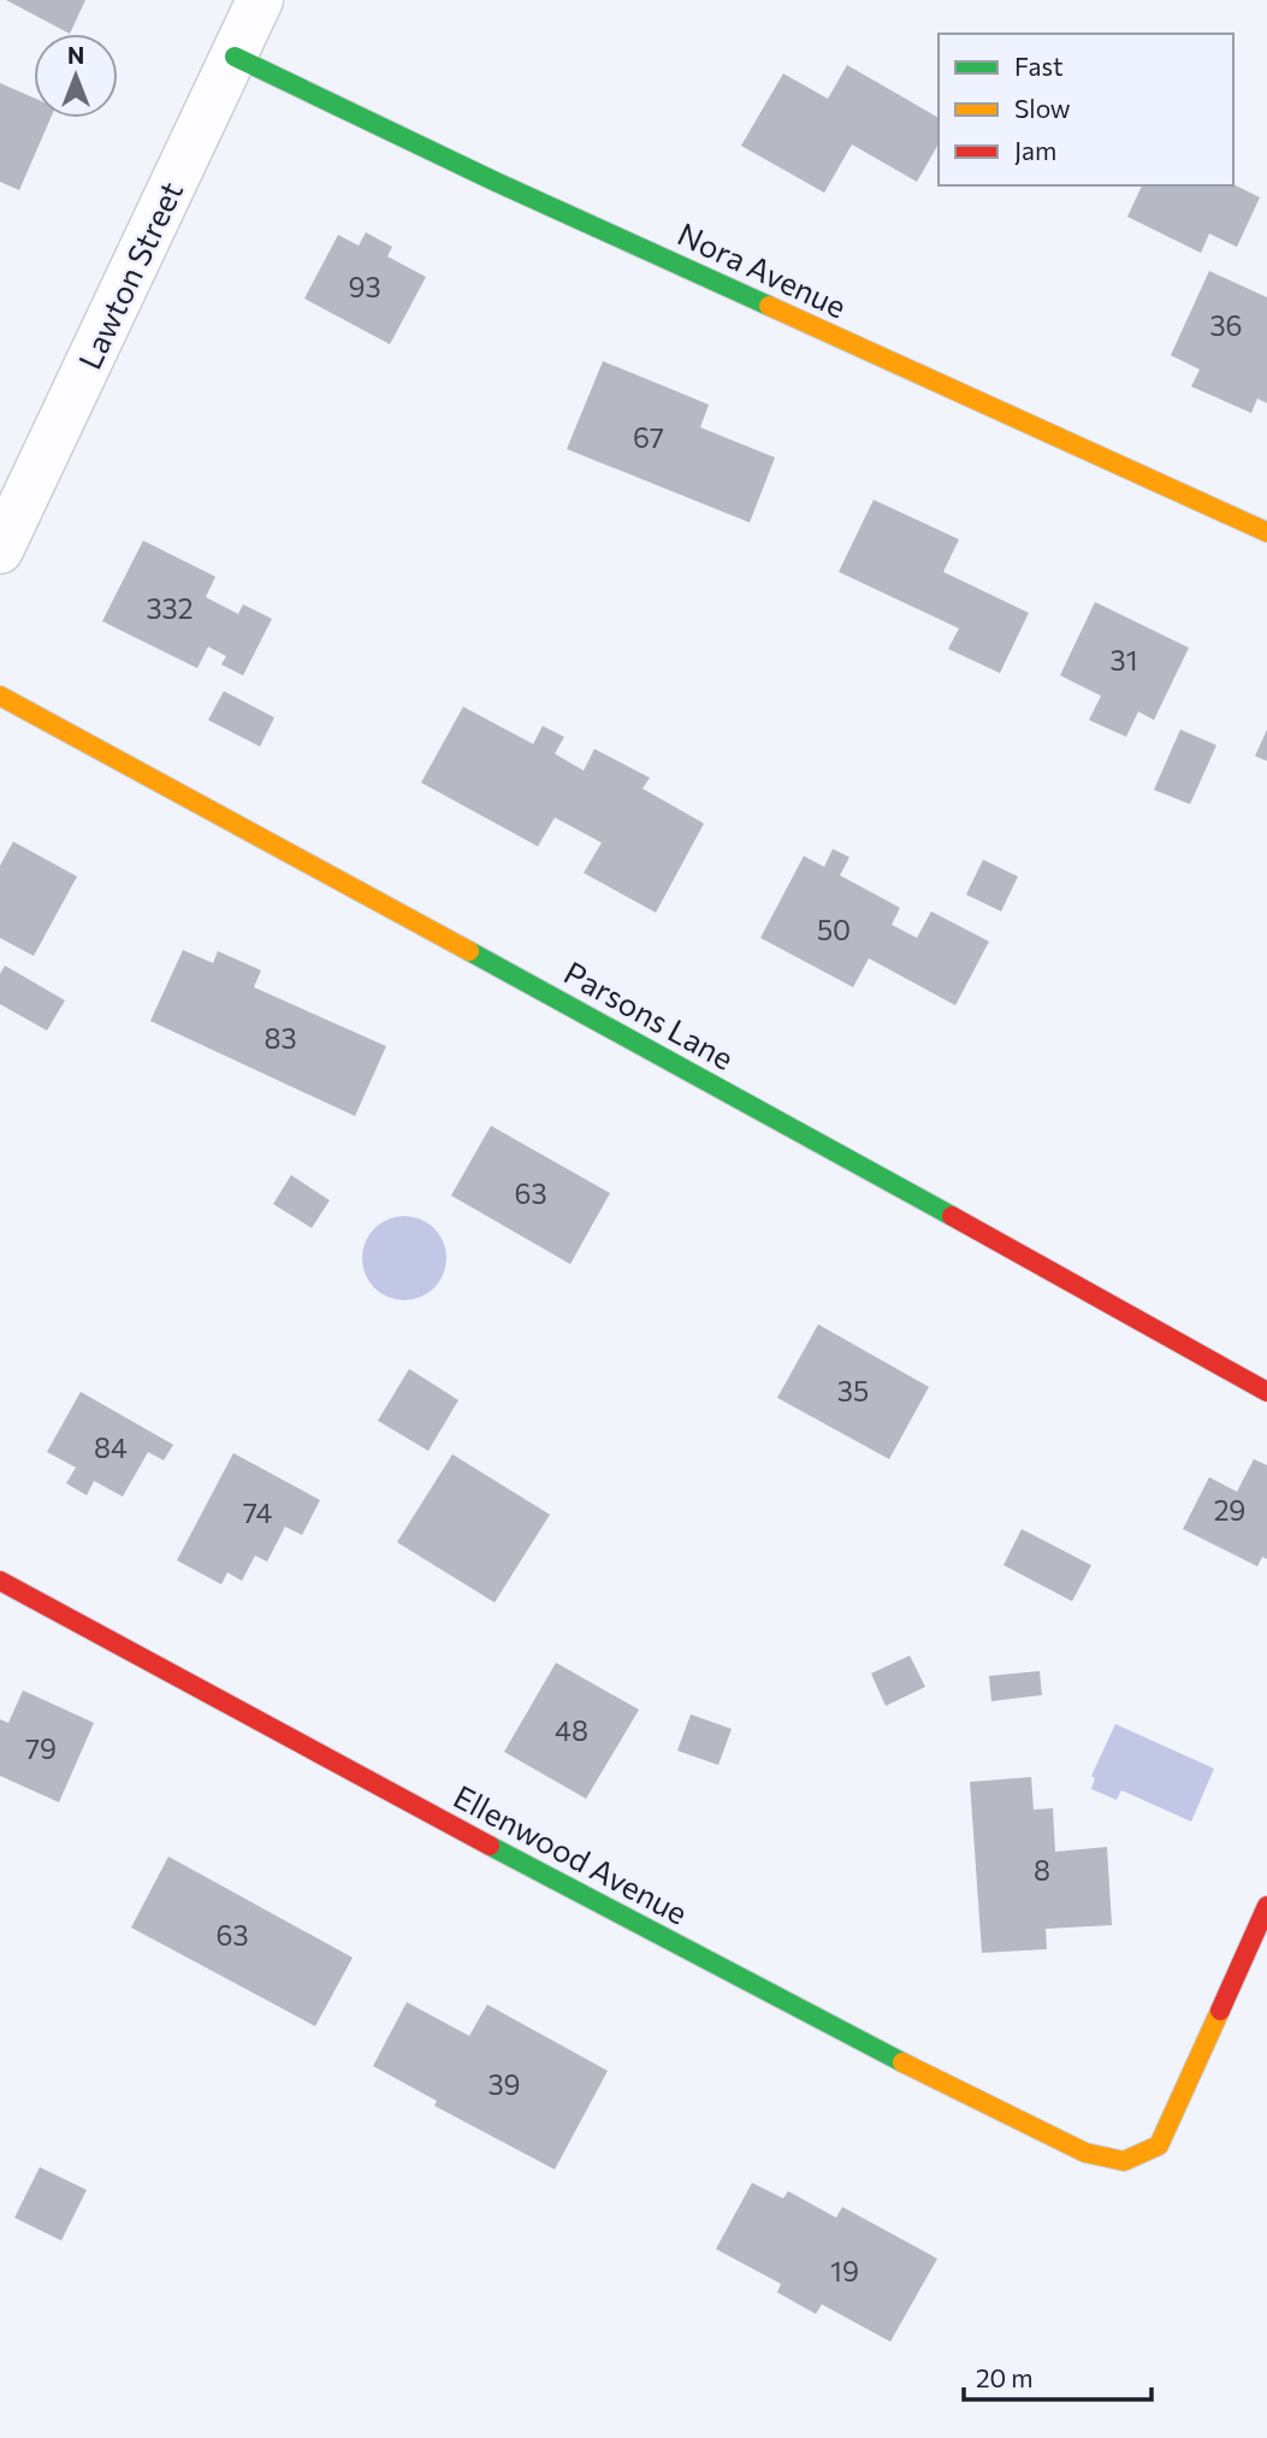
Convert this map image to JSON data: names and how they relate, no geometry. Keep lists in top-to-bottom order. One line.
{"streets":{"street":["Nora Avenue","Lawton Street","Parsons Lane","Ellenwood Avenue"]},"crossings":[["Nora Avenue","Lawton Street"]],"house_numbers":["93","36","67","332","31","50","83","63","35","84","29","74","48","79","8","63","39","19"],"legend":["Fast","Slow","Jam"],"scale_bar":"20 m","north":"top"}
